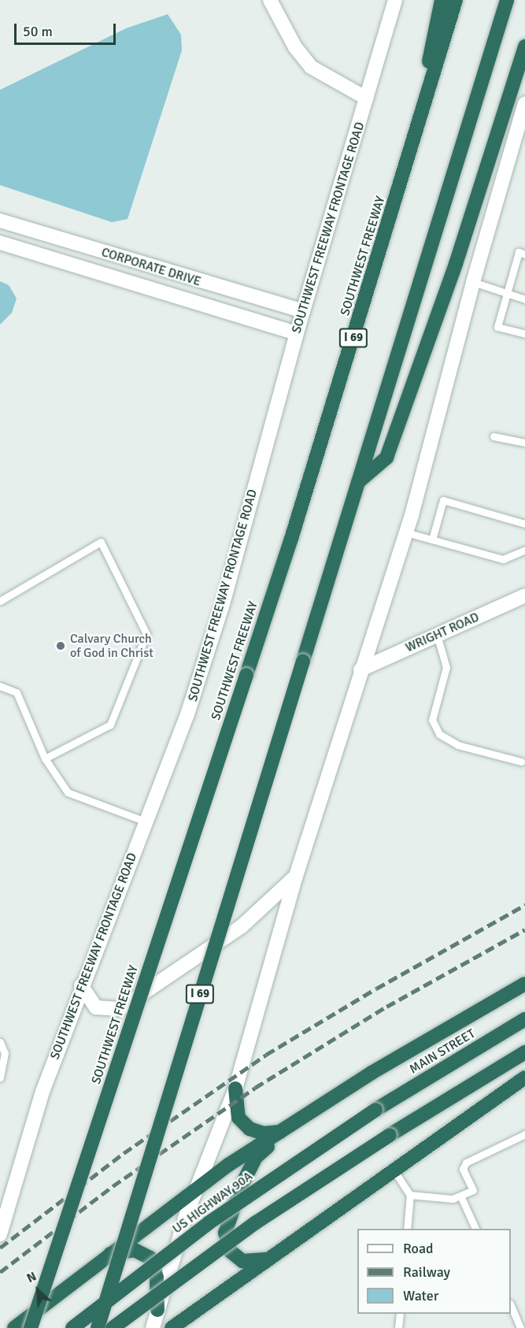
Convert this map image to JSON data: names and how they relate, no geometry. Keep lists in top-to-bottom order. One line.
{"streets":{"highway":["SOUTHWEST FREEWAY","I 69","MAIN STREET","US HIGHWAY 90A"],"main road":["SOUTHWEST FREEWAY FRONTAGE ROAD","CORPORATE DRIVE","WRIGHT ROAD"]},"crossings":[["SOUTHWEST FREEWAY FRONTAGE ROAD","CORPORATE DRIVE"],["MAIN STREET","US HIGHWAY 90A"]],"places":["Calvary Church of God in Christ"],"legend":["Road","Railway","Water"],"scale_bar":"50 m","north":"top left"}
